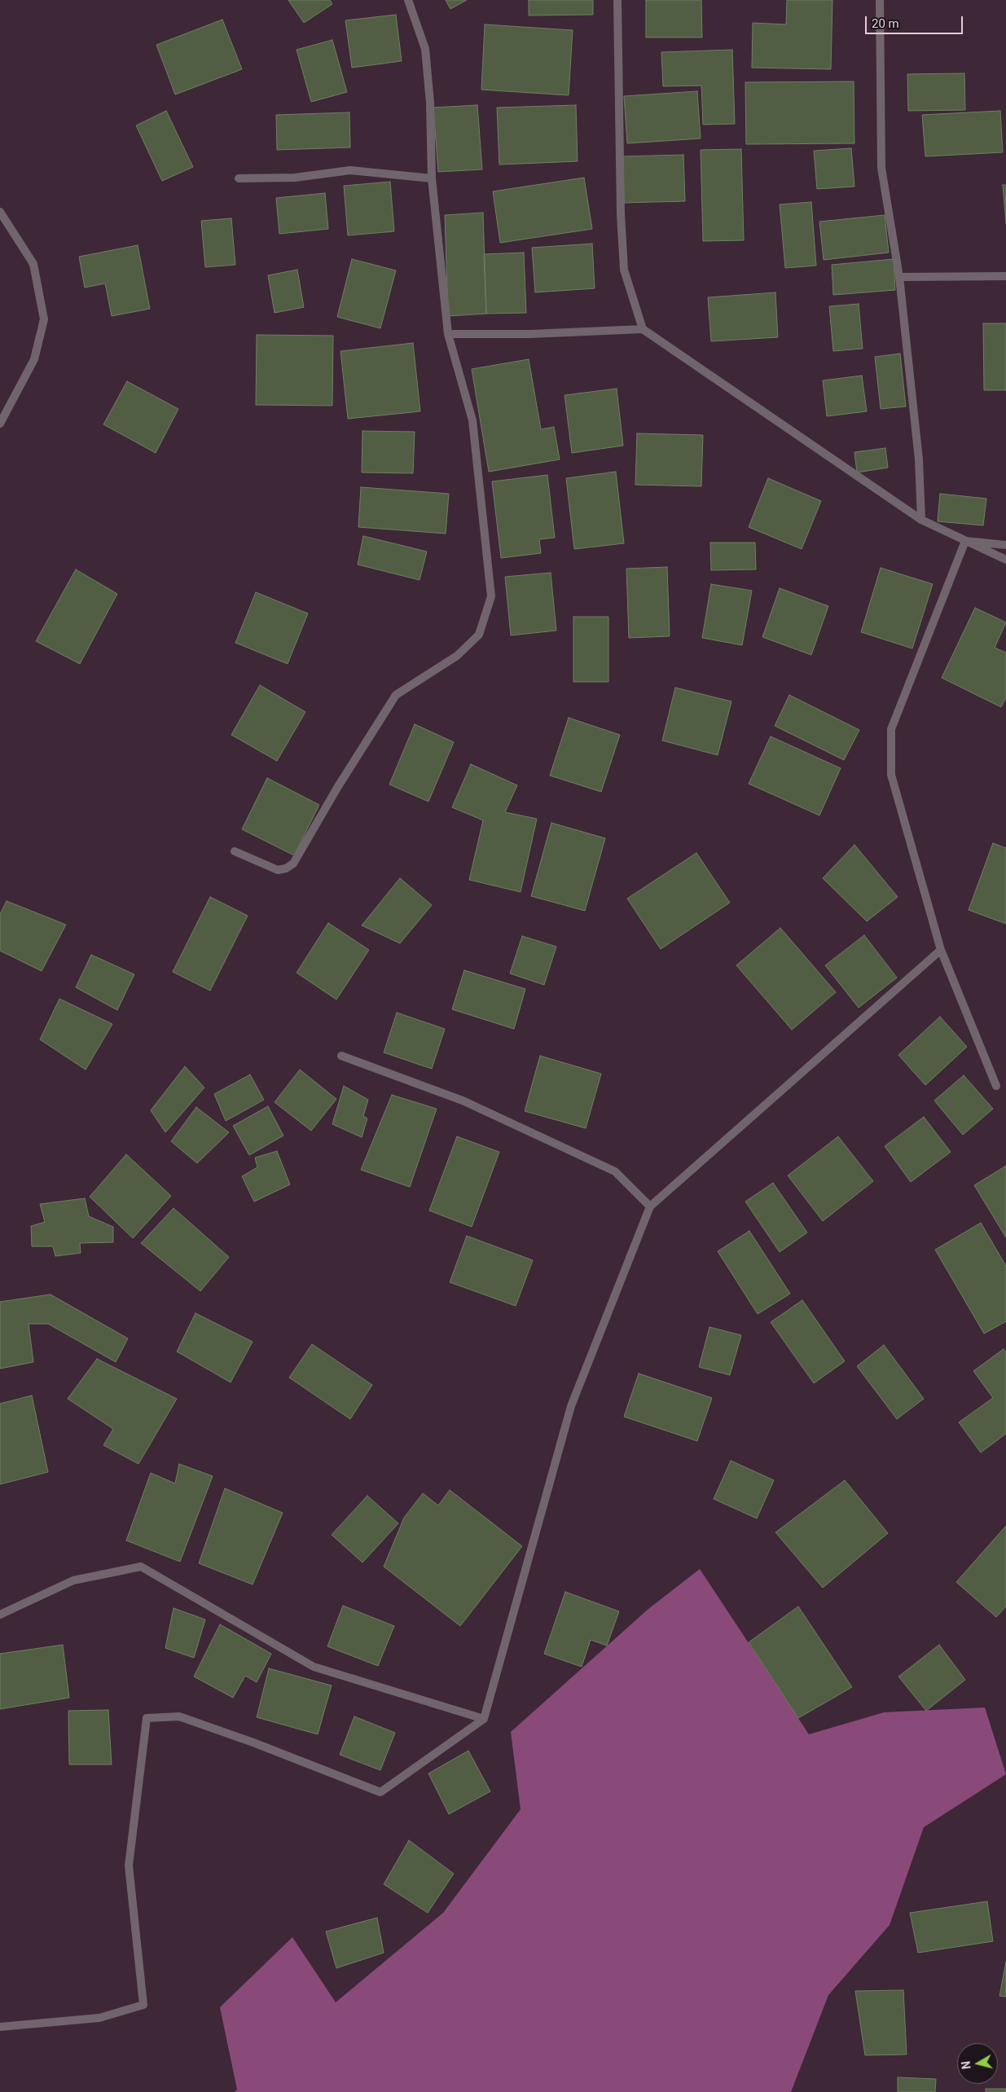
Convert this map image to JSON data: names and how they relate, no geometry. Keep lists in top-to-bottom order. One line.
{"scale_bar":"20 m","north":"left"}
